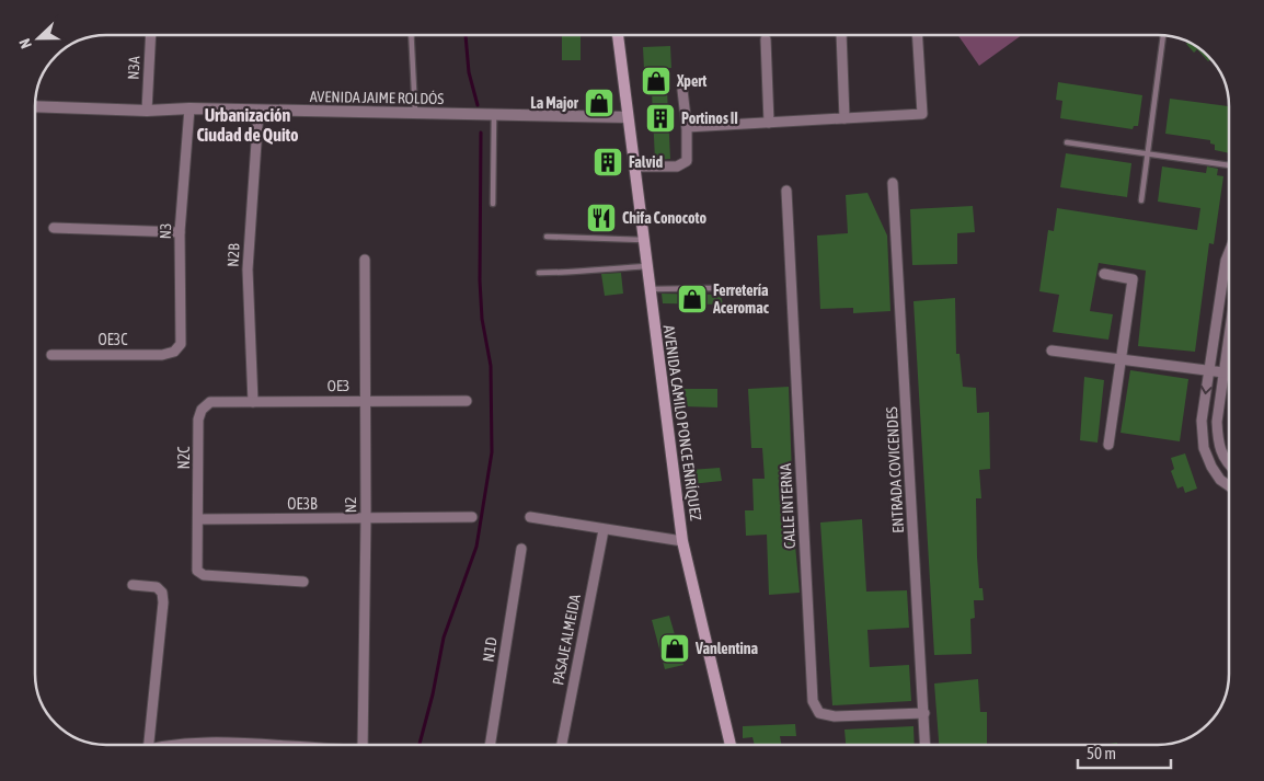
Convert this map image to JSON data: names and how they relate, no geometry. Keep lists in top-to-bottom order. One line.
{"streets":{"main road":["AVENIDA CAMILO PONCE ENRÍQUEZ"],"street":["N3A","AVENIDA JAIME ROLDÓS","N3","N2B","OE3C","OE3","N2C","ENTRADA COVICENDES","OE3B","N2","CALLE INTERNA","PASAJE ALMEIDA","N1D"]},"crossings":[["N3A","AVENIDA JAIME ROLDÓS"],["AVENIDA JAIME ROLDÓS","N3"],["AVENIDA JAIME ROLDÓS","N2B"],["AVENIDA JAIME ROLDÓS","AVENIDA CAMILO PONCE ENRÍQUEZ"],["N3","OE3C"],["N2B","OE3"],["OE3","N2C"],["OE3","N2"],["N2C","OE3B"],["ENTRADA COVICENDES","CALLE INTERNA"],["OE3B","N2"]],"districts":["Urbanización Ciudad de Quito"],"places":{"shop":["Xpert","La Major","Ferretería Aceromac","Vanlentina"],"building":["Portinos II","Falvid"],"restaurant":["Chifa Conocoto"]},"scale_bar":"50 m","north":"left"}
